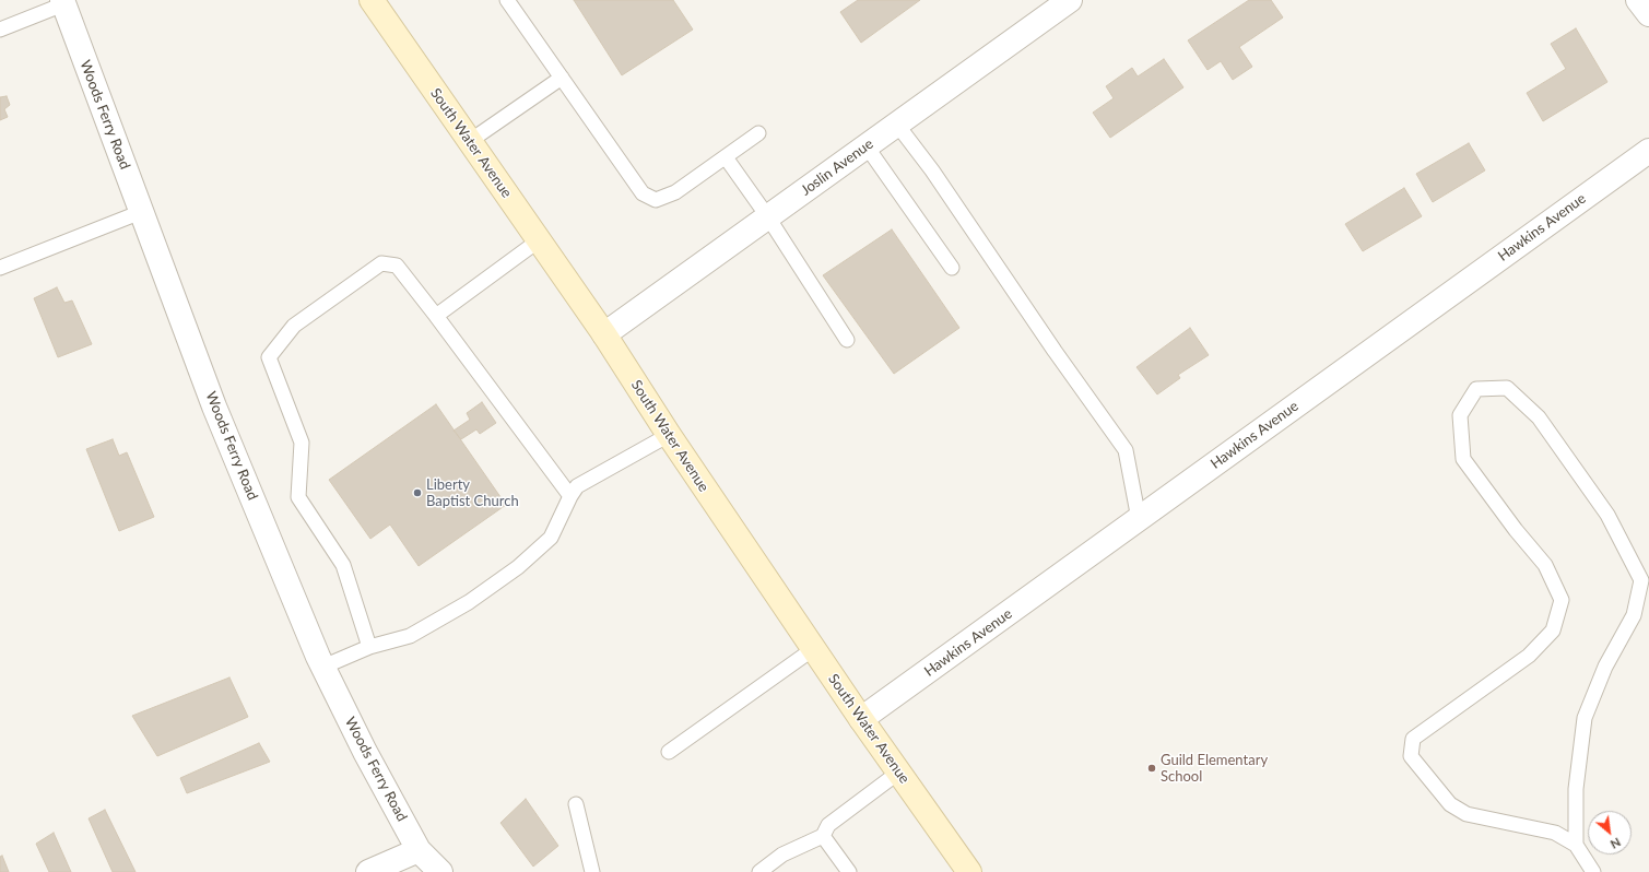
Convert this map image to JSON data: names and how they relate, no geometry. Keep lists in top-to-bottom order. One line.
{"streets":{"main road":["South Water Avenue"],"street":["Woods Ferry Road","Joslin Avenue","Hawkins Avenue"]},"crossings":[["South Water Avenue","Joslin Avenue"],["South Water Avenue","Hawkins Avenue"]],"places":["Liberty Baptist Church","Guild Elementary School"],"north":"bottom right"}
